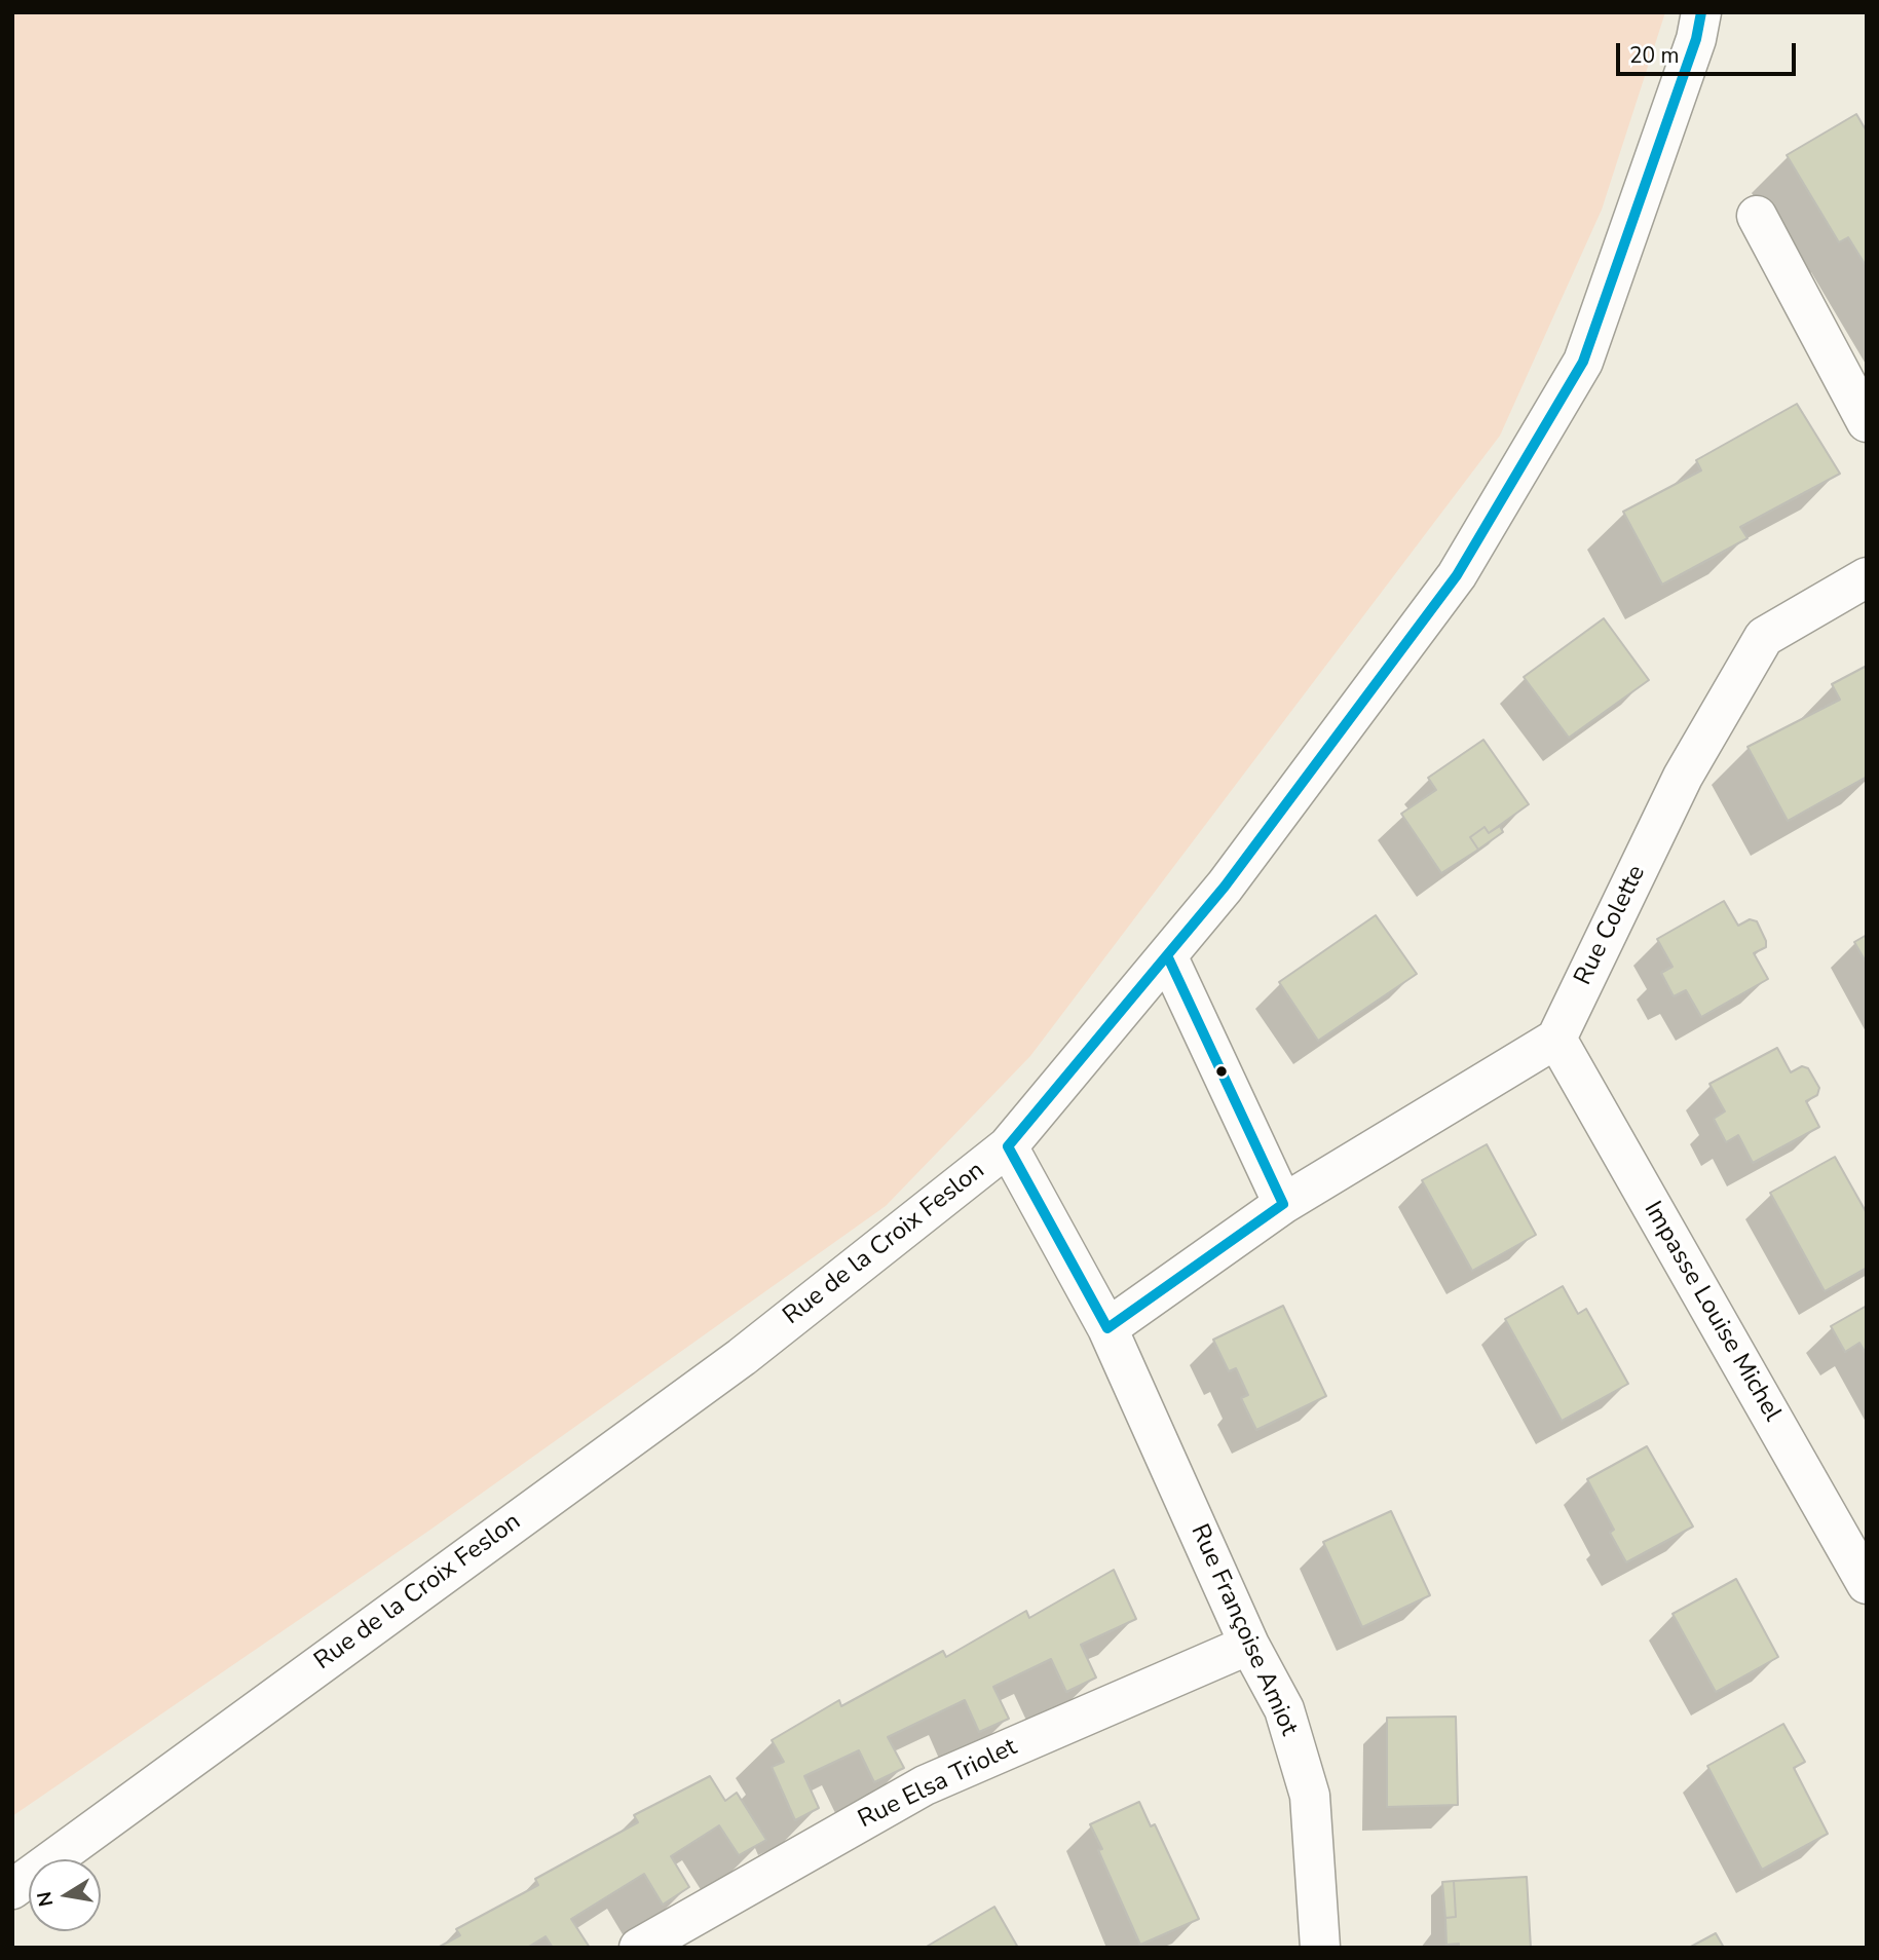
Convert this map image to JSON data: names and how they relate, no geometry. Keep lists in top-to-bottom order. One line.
{"streets":{"street":["Rue Colette","Rue de la Croix Feslon","Impasse Louise Michel","Rue Françoise Amiot","Rue Elsa Triolet"]},"crossings":[["Rue Colette","Impasse Louise Michel"],["Rue de la Croix Feslon","Rue Françoise Amiot"],["Rue Françoise Amiot","Rue Elsa Triolet"]],"scale_bar":"20 m","north":"left"}
